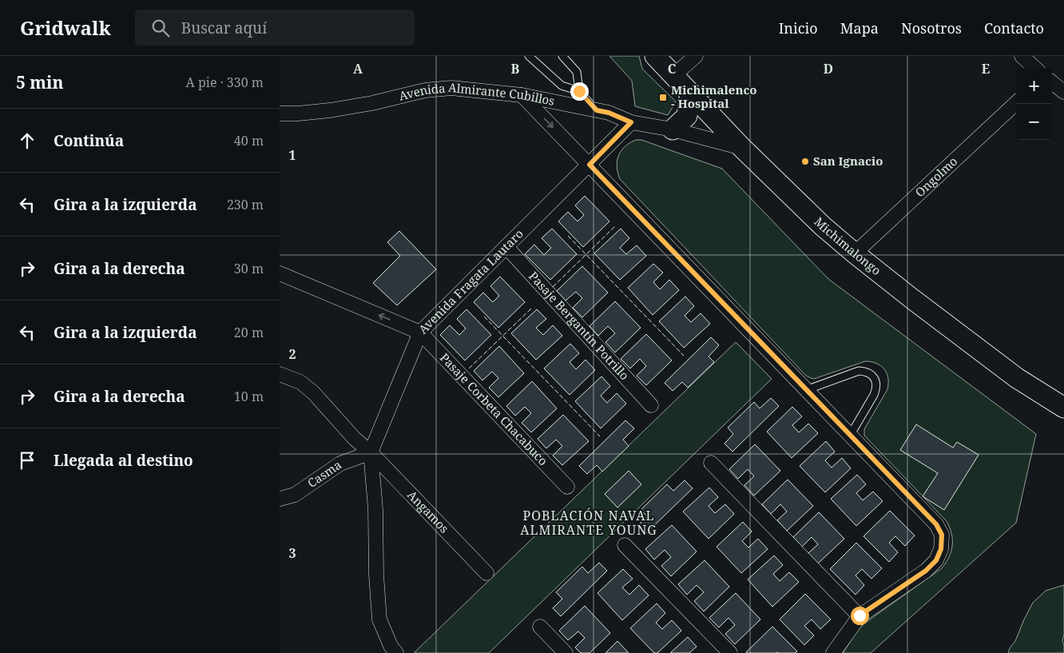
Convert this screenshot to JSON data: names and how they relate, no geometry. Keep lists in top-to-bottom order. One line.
{"streets":{"main road":["Michimalongo"],"street":["Avenida Almirante Cubillos","Ongolmo","Avenida Fragata Lautaro","Pasaje Bergantín Potrillo","Pasaje Corbeta Chacabuco","Casma","Angamos"]},"crossings":[["Avenida Almirante Cubillos","Michimalongo"],["Avenida Almirante Cubillos","Avenida Fragata Lautaro"],["Ongolmo","Michimalongo"],["Avenida Fragata Lautaro","Pasaje Bergantín Potrillo"],["Avenida Fragata Lautaro","Pasaje Corbeta Chacabuco"],["Avenida Fragata Lautaro","Casma"],["Avenida Fragata Lautaro","Angamos"],["Casma","Angamos"]],"districts":["POBLACIÓN NAVAL ALMIRANTE YOUNG"],"places":{"transit":["Michimalenco - Hospital"],"other":["San Ignacio"]},"page":{"header":"Gridwalk","search":"Buscar aquí","nav":["Inicio","Mapa","Nosotros","Contacto"],"heading":["5 min","A pie · 330 m"],"map_buttons":["+","−"],"list":[["Continúa","40 m"],["Gira a la izquierda","230 m"],["Gira a la derecha","30 m"],["Gira a la izquierda","20 m"],["Gira a la derecha","10 m"],"Llegada al destino"]},"grid":{"columns":["A","B","C","D","E"],"rows":["1","2","3"]}}
